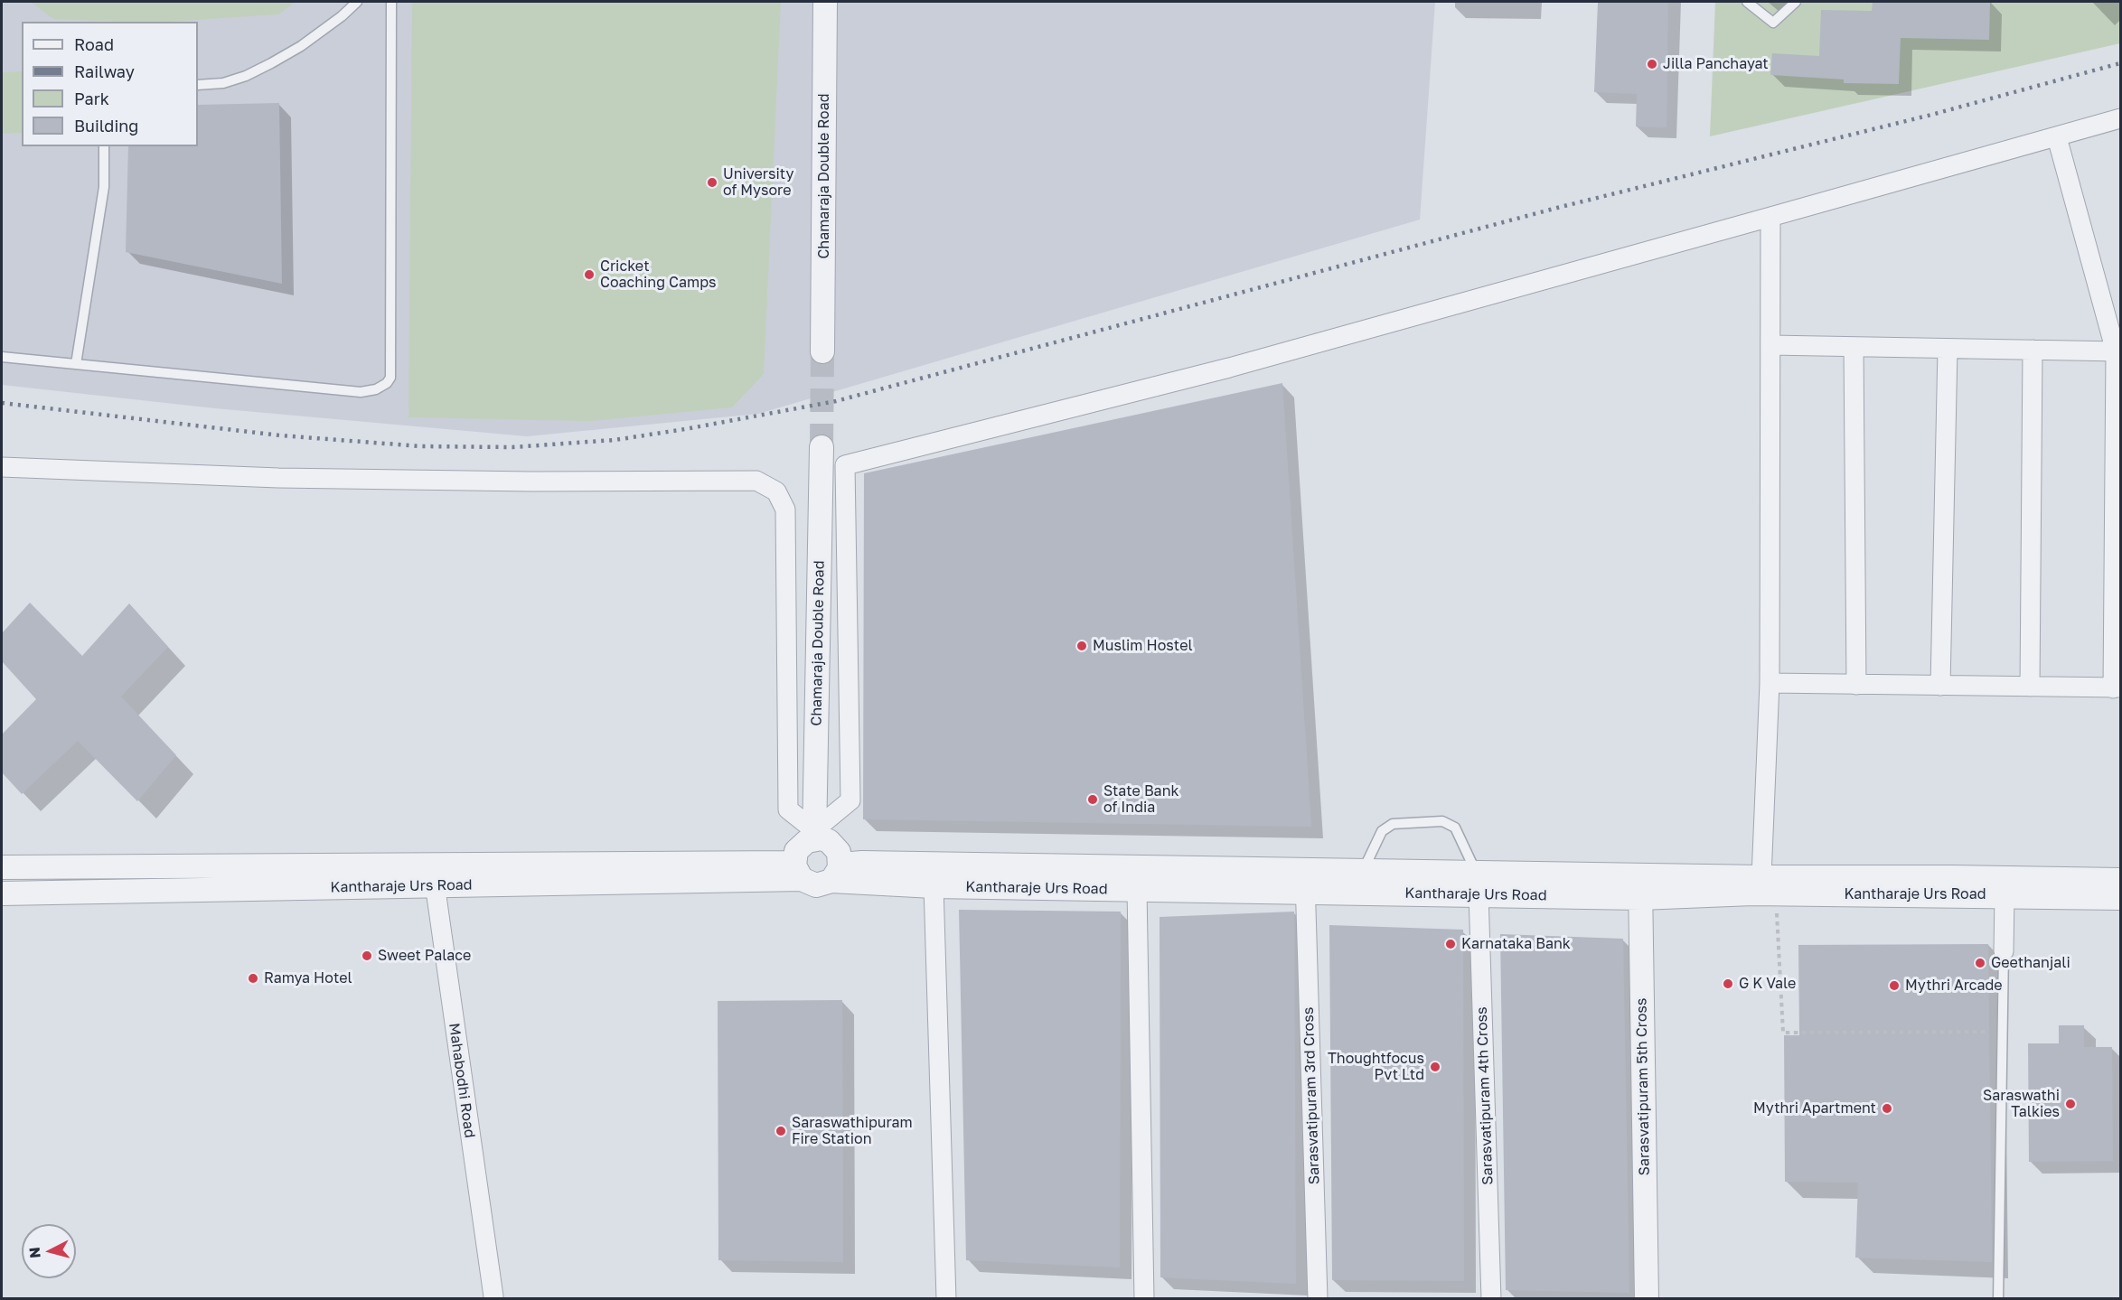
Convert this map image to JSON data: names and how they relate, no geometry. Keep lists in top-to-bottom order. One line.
{"streets":{"street":["Chamaraja Double Road","Kantharaje Urs Road","Mahabodhi Road","Sarasvatipuram 5th Cross","Sarasvatipuram 3rd Cross","Sarasvatipuram 4th Cross"]},"crossings":[["Chamaraja Double Road","Kantharaje Urs Road"],["Kantharaje Urs Road","Mahabodhi Road"],["Kantharaje Urs Road","Sarasvatipuram 5th Cross"],["Kantharaje Urs Road","Sarasvatipuram 3rd Cross"],["Kantharaje Urs Road","Sarasvatipuram 4th Cross"]],"places":["Jilla Panchayat","University of Mysore","Cricket Coaching Camps","Muslim Hostel","State Bank of India","Karnataka Bank","Sweet Palace","Geethanjali","Ramya Hotel","G K Vale","Mythri Arcade","Thoughtfocus Pvt Ltd","Saraswathi Talkies","Mythri Apartment","Saraswathipuram Fire Station"],"legend":["Road","Railway","Park","Building"],"north":"left"}
